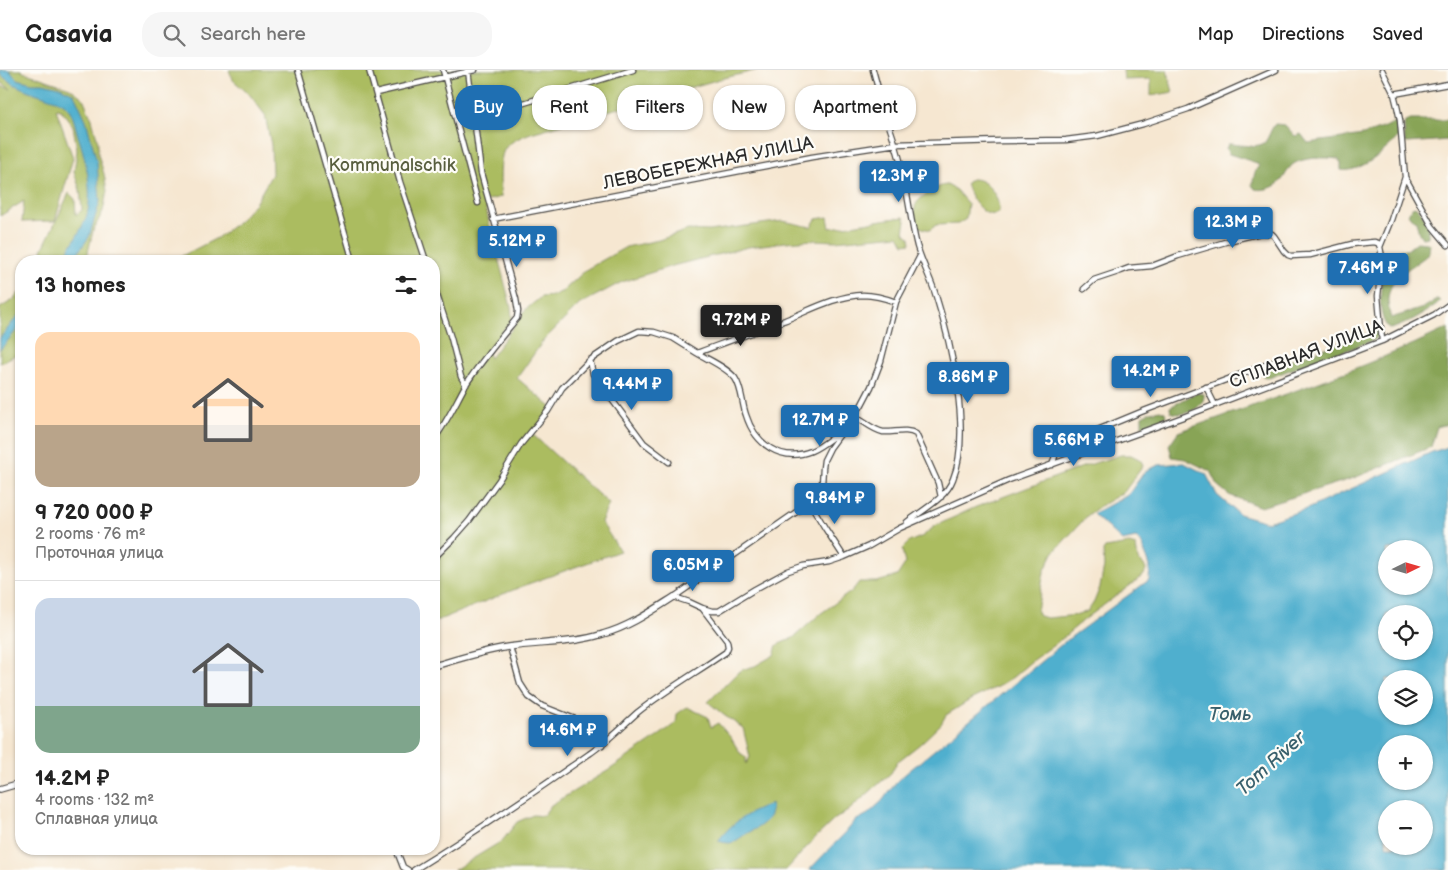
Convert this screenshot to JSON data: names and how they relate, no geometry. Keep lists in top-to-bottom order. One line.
{"streets":{"street":["ЛЕВОБЕРЕЖНАЯ УЛИЦА","СПЛАВНАЯ УЛИЦА"]},"water":["Томь","Tom River"],"parks":["Kommunalschik"],"north":"right","page":{"header":"Casavia","search":"Search here","nav":["Map","Directions","Saved"],"chip":["Buy","Rent","Filters","New","Apartment"],"price":["12.3M ₽","12.3M ₽","5.12M ₽","7.46M ₽","9.72M ₽","14.2M ₽","8.86M ₽","9.44M ₽","12.7M ₽","5.66M ₽","9.84M ₽","6.05M ₽","14.6M ₽"],"heading":"13 homes","list":[{"name":"9 720 000 ₽","note":"2 rooms · 76 m² · Проточная улица"},{"name":"14.2M ₽","note":"4 rooms · 132 m² · Сплавная улица"}],"map_buttons":["+","−"]}}
